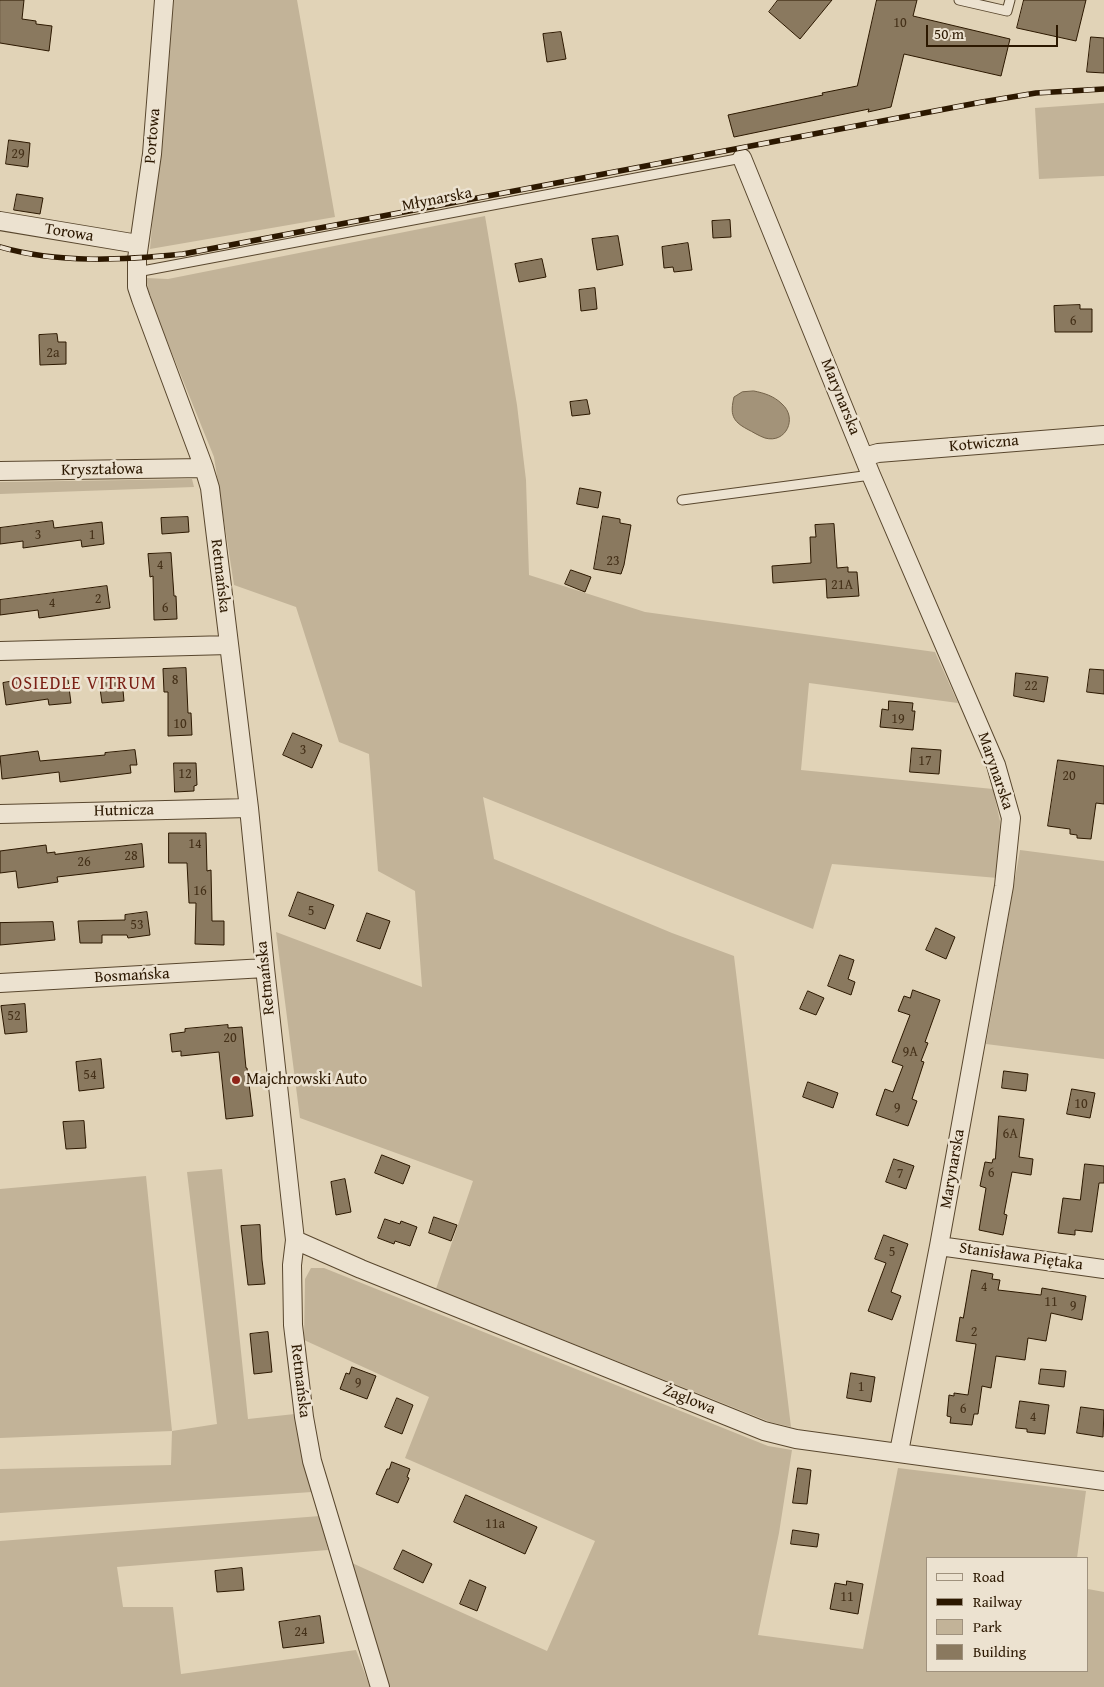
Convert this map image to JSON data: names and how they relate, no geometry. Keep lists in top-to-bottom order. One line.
{"streets":{"street":["Portowa","Torowa","Marynarska","Kotwiczna","Kryształowa","Retmańska","Hutnicza","Bosmańska","Stanisława Piętaka","Żaglowa"],"lane":["Młynarska"]},"crossings":[["Portowa","Młynarska"],["Portowa","Torowa"],["Portowa","Retmańska"],["Młynarska","Marynarska"],["Młynarska","Retmańska"],["Marynarska","Kotwiczna"],["Marynarska","Stanisława Piętaka"],["Marynarska","Żaglowa"],["Kryształowa","Retmańska"],["Retmańska","Hutnicza"],["Retmańska","Bosmańska"],["Retmańska","Żaglowa"]],"districts":["OSIEDLE VITRUM"],"places":["Majchrowski Auto"],"house_numbers":["10","29","6","2a","3","1","23","4","21A","2","4","6","8","22","19","10","3","17","12","20","14","28","26","16","5","53","52","20","9A","54","10","9","6A","6","7","5","4","11","9","2","9","1","6","4","11a","11","24"],"legend":["Road","Railway","Park","Building"],"scale_bar":"50 m"}
